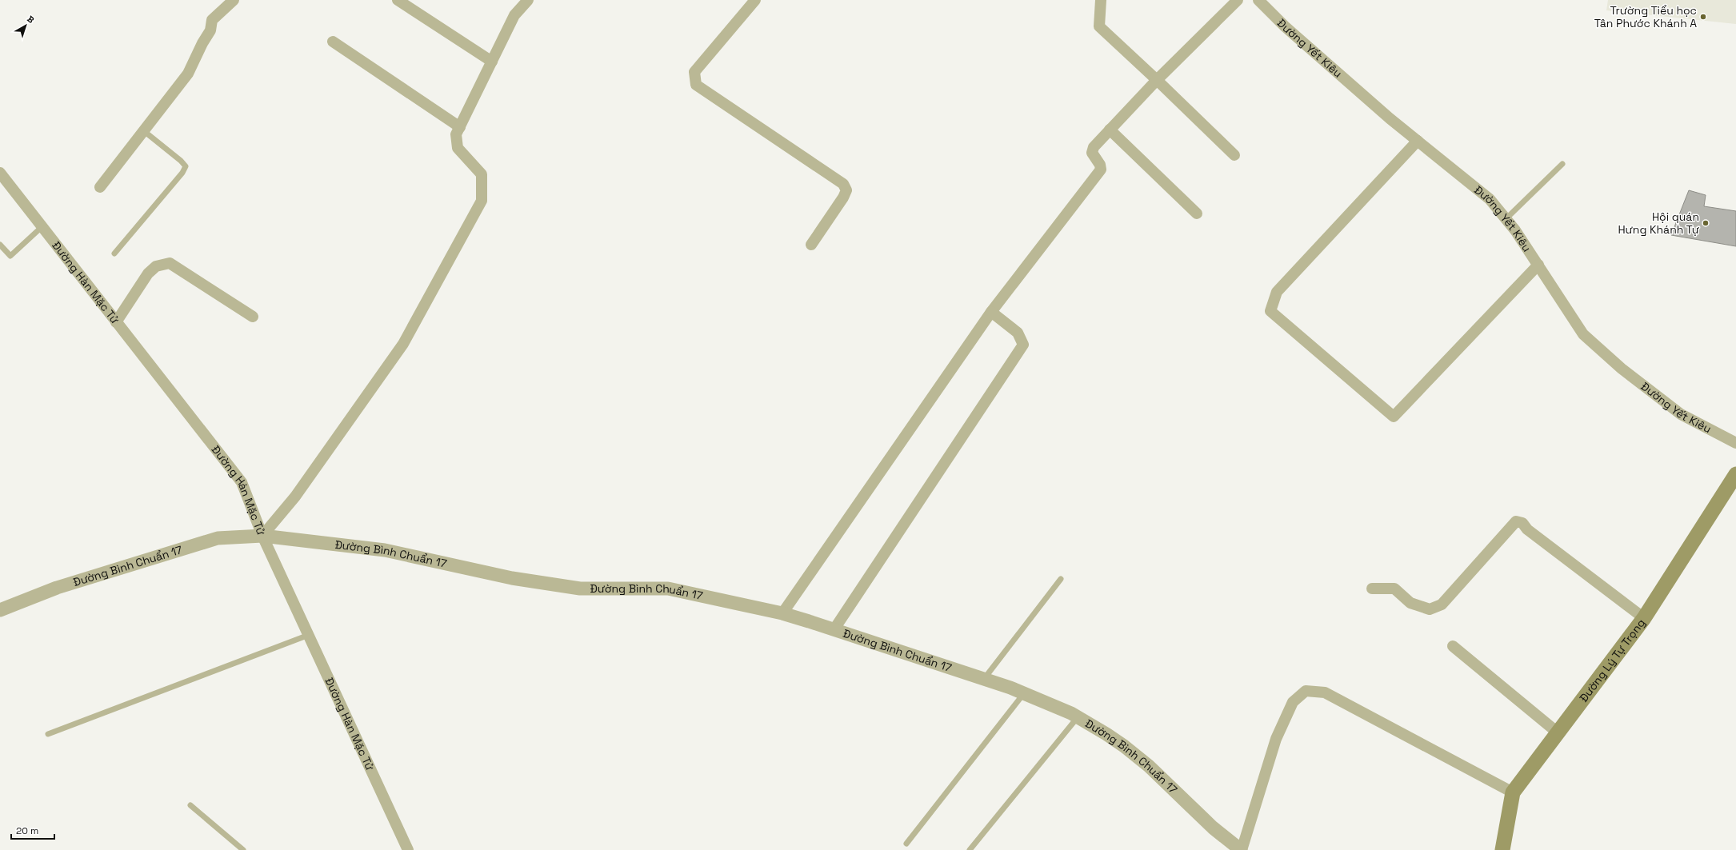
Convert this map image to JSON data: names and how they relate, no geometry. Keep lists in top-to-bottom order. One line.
{"streets":{"main road":["Đường Lý Tự Trọng"],"street":["Đường Yết Kiêu","Đường Hàn Mặc Tử","Đường Bình Chuẩn 17"]},"crossings":[["Đường Hàn Mặc Tử","Đường Bình Chuẩn 17"]],"places":["Trường Tiểu học Tân Phước Khánh A","Hội quán Hưng Khánh Tự"],"scale_bar":"20 m","north":"top right"}
